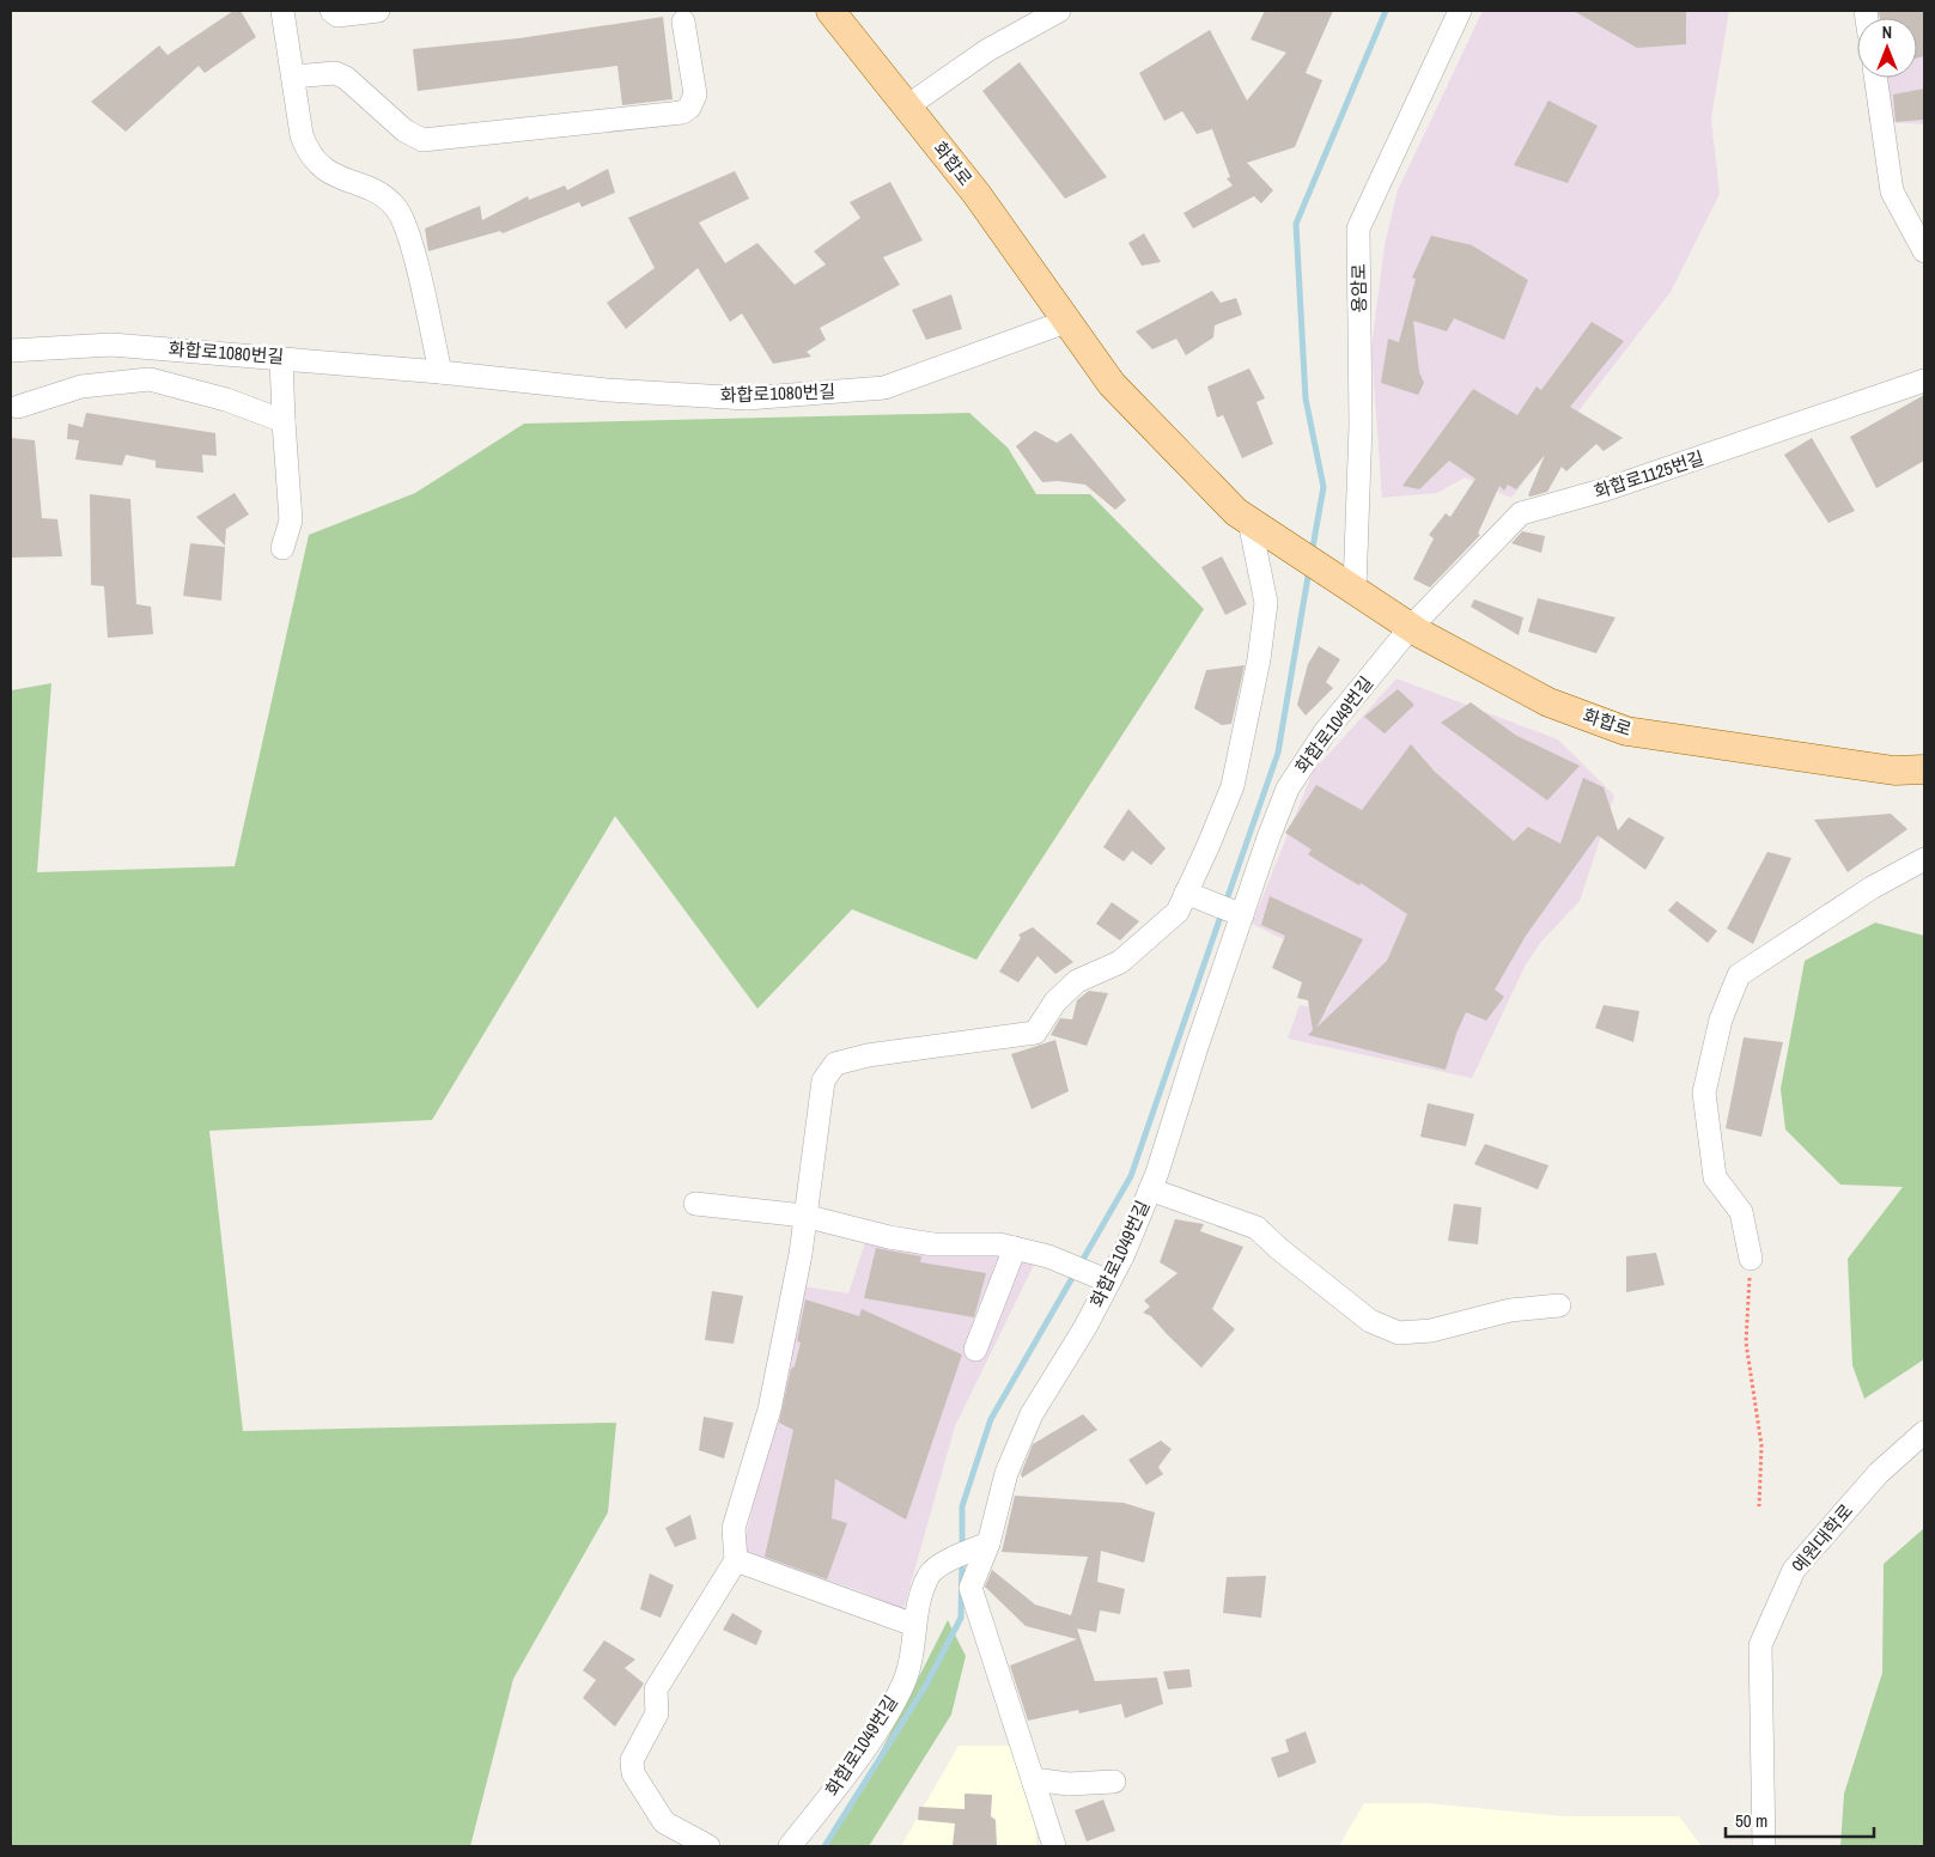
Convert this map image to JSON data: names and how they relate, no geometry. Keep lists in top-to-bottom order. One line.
{"streets":{"main road":["화합로"],"street":["용암로","화합로1080번길","화합로1125번길","화합로1049번길","예원대학로"]},"crossings":[["화합로","용암로"],["화합로","화합로1080번길"],["화합로","화합로1125번길"],["화합로","화합로1049번길"],["화합로1125번길","화합로1049번길"]],"scale_bar":"50 m","north":"top"}
